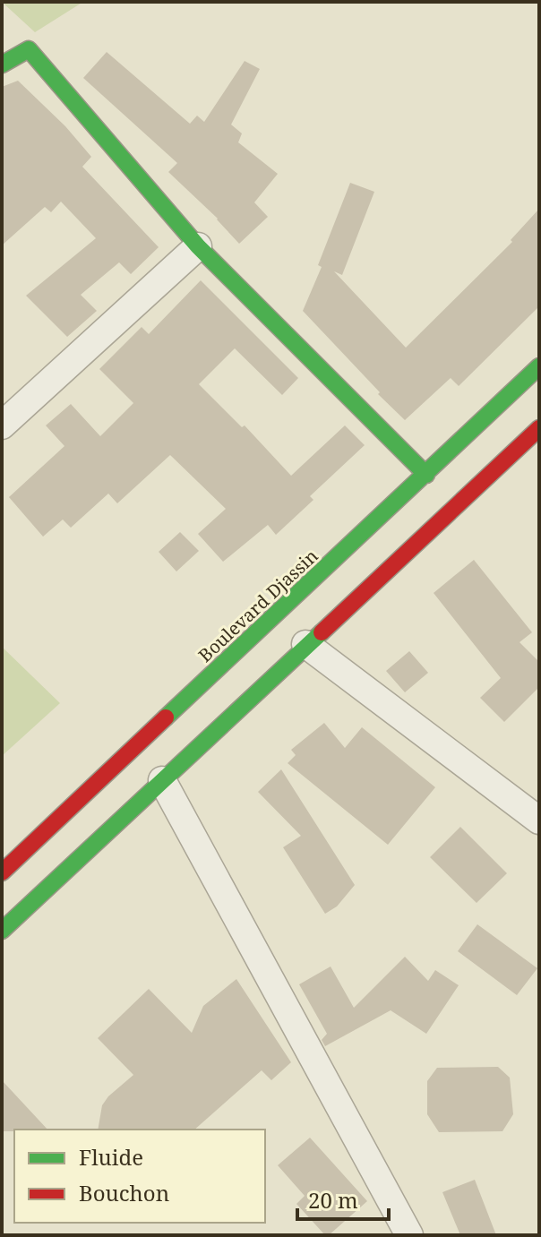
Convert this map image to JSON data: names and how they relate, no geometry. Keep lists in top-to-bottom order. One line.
{"streets":{"main road":["Boulevard Djassin"]},"legend":["Fluide","Bouchon"],"scale_bar":"20 m"}
